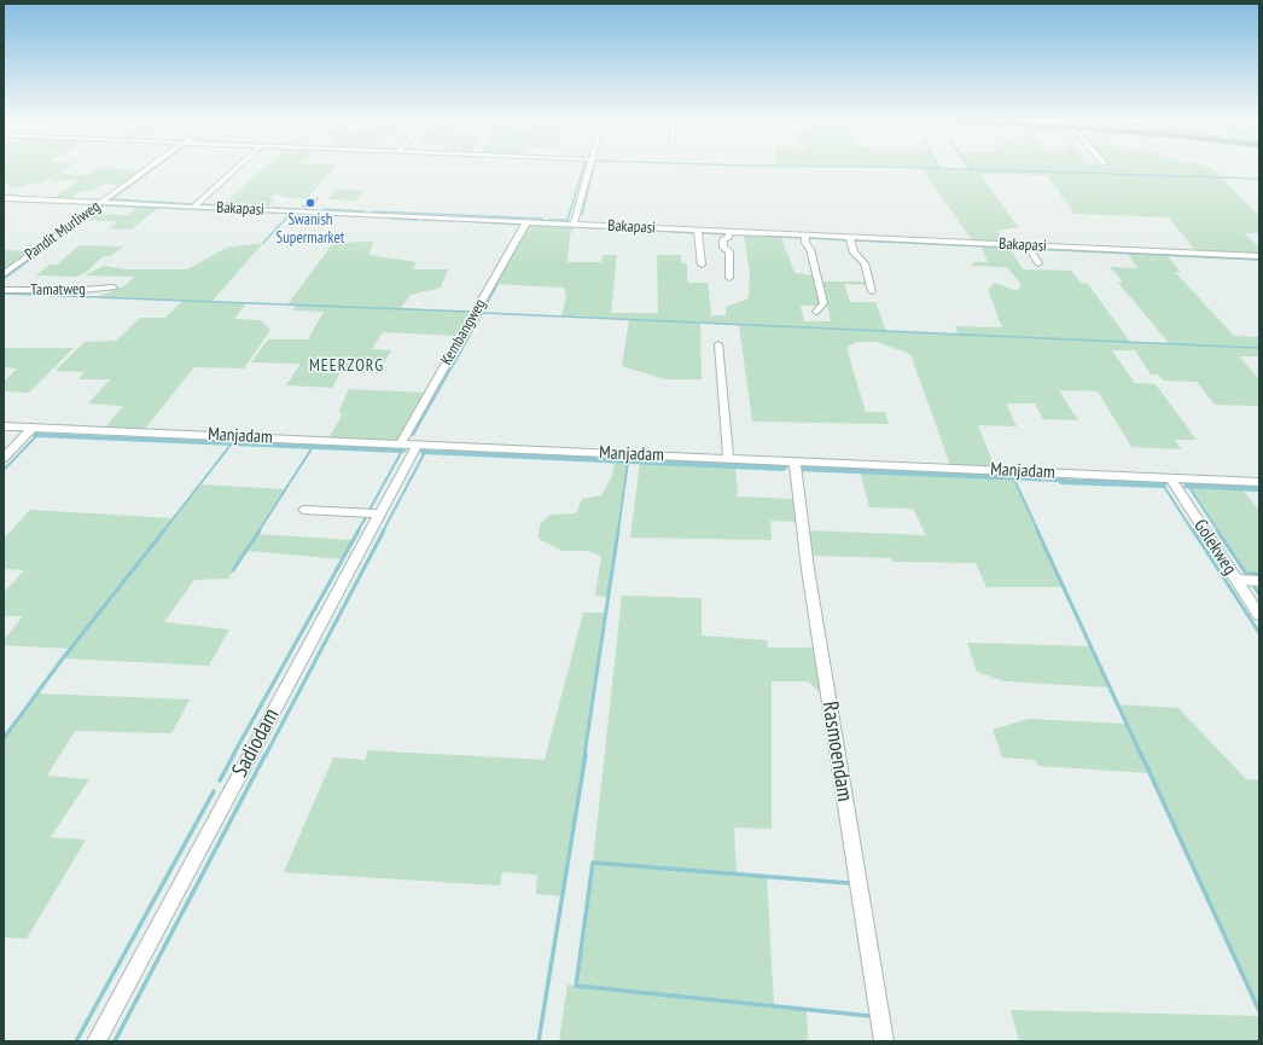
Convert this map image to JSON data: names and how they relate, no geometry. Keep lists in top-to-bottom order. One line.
{"streets":{"street":["Bakapasi","Pandit Murliweg","Tamatweg","Kembangweg","Manjadam","Golekweg","Sadiodam","Rasmoendam"]},"crossings":[["Bakapasi","Pandit Murliweg"],["Bakapasi","Kembangweg"],["Kembangweg","Manjadam"],["Manjadam","Golekweg"],["Manjadam","Sadiodam"],["Manjadam","Rasmoendam"]],"districts":["MEERZORG"],"places":["Swanish Supermarket"]}
